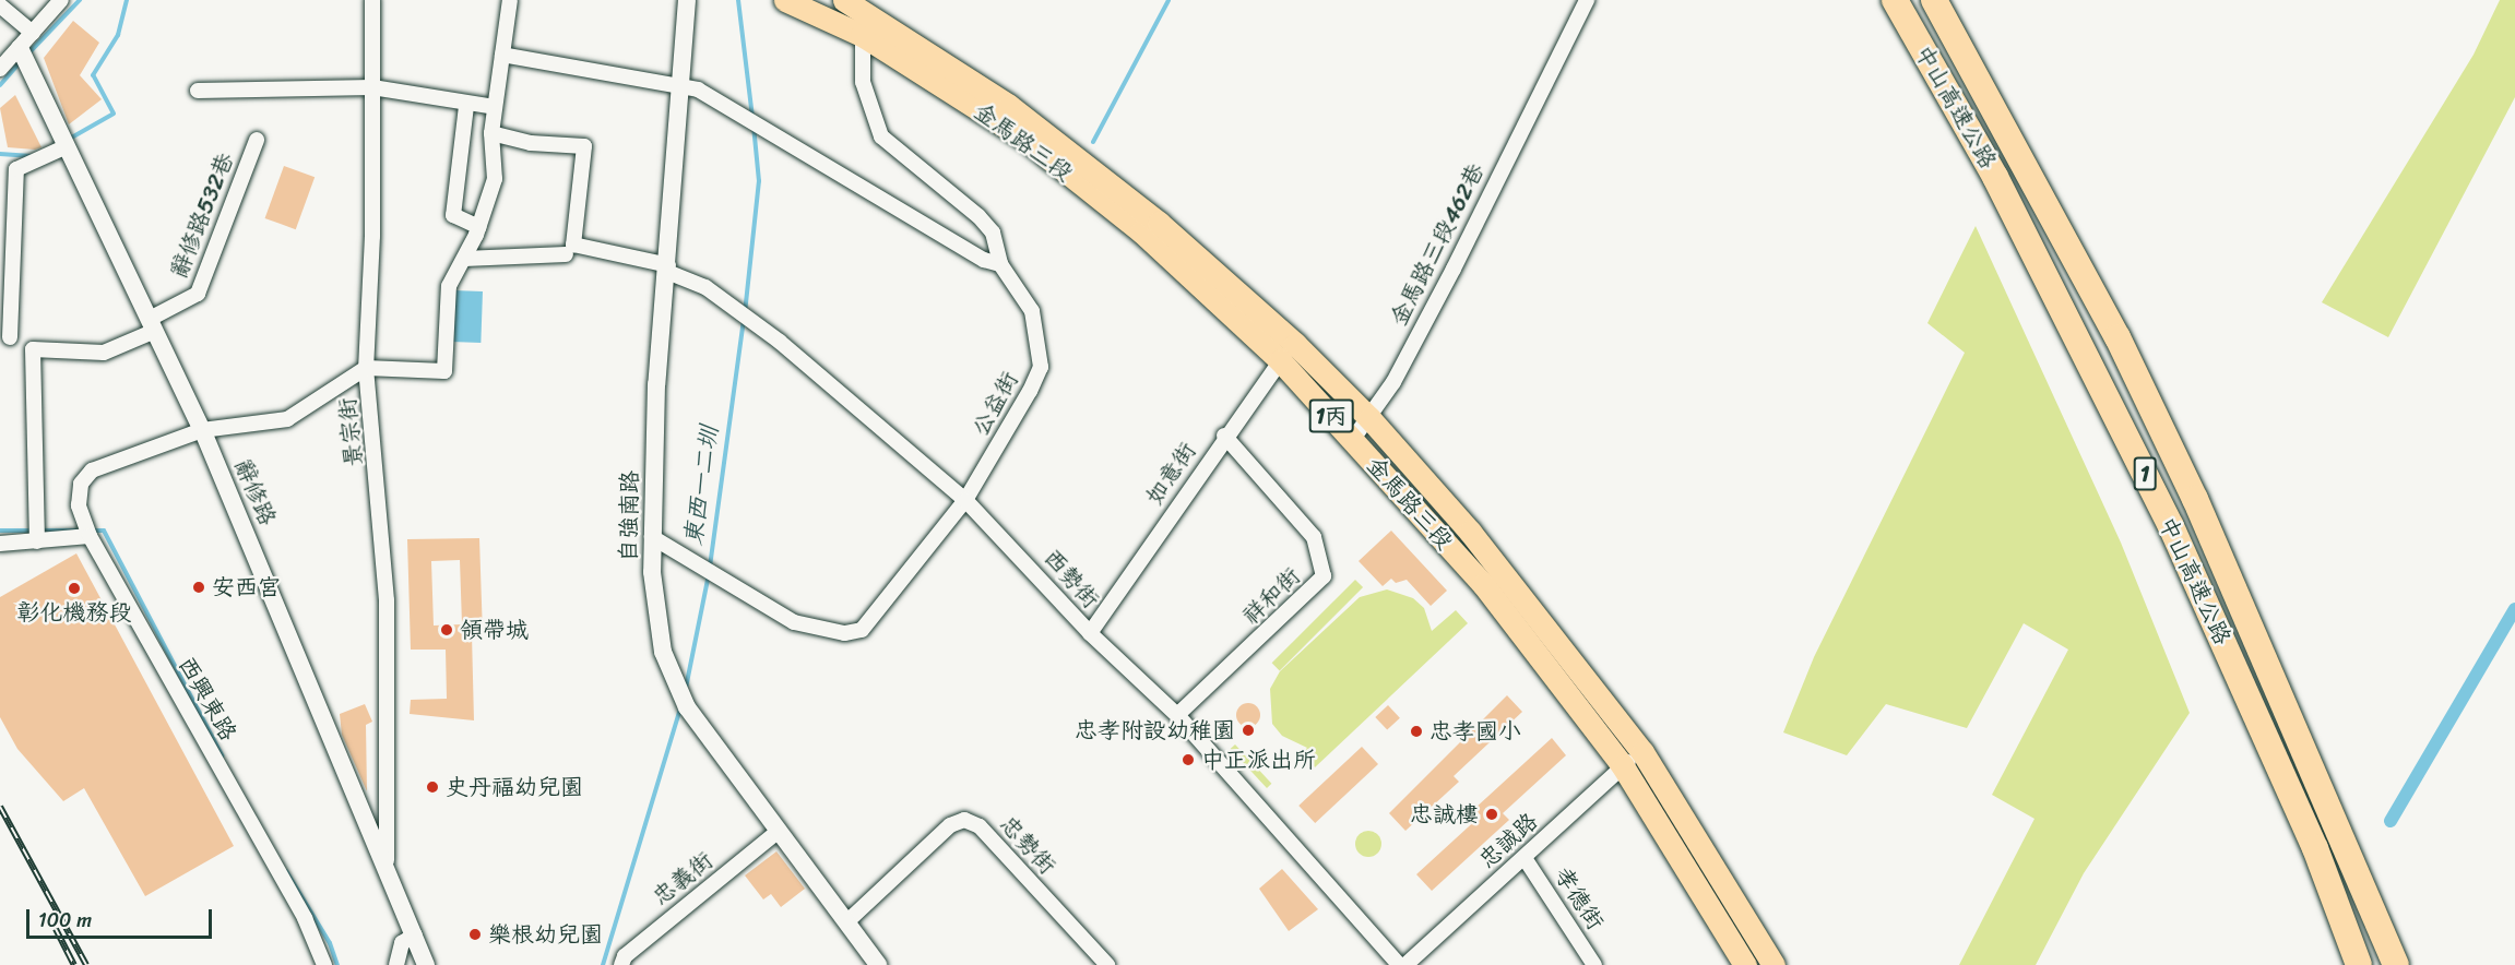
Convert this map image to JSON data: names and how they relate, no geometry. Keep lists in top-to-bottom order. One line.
{"streets":{"highway":["中山高速公路","1"],"main road":["金馬路三段","1丙"],"street":["辭修路532巷","金馬路三段462巷","公益街","景宗街","如意街","辭修路","自強南路","西勢街","祥和街","西興東路","忠誠路","忠勢街","忠義街","孝德街"]},"crossings":[["金馬路三段","金馬路三段462巷"],["金馬路三段","如意街"],["金馬路三段","忠誠路"],["辭修路532巷","辭修路"],["公益街","自強南路"],["公益街","西勢街"],["景宗街","辭修路"],["景宗街","西興東路"],["如意街","西勢街"],["如意街","祥和街"],["辭修路","西興東路"],["自強南路","西勢街"],["自強南路","忠勢街"],["自強南路","忠義街"],["西勢街","祥和街"],["忠誠路","孝德街"]],"water":["東西一二圳"],"places":["安西宮","彰化機務段","領帶城","忠孝附設幼稚園","忠孝國小","中正派出所","史丹福幼兒園","忠誠樓","樂根幼兒園"],"scale_bar":"100 m"}
